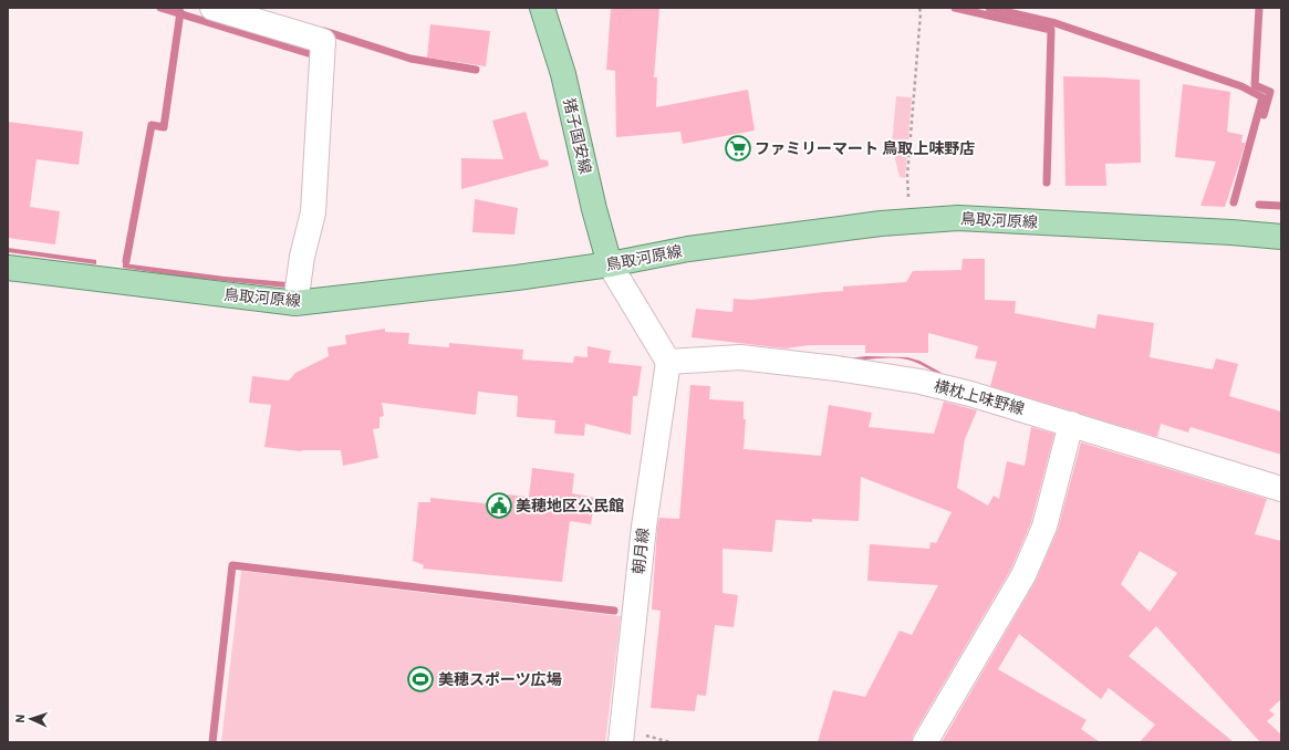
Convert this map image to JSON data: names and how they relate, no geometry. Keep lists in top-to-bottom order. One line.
{"streets":{"main road":["猪子国安線","鳥取河原線"],"street":["横枕上味野線","朝月線"]},"crossings":[["猪子国安線","鳥取河原線"],["横枕上味野線","朝月線"]],"places":{"supermarket":["ファミリーマート 鳥取上味野店"],"public building":["美穂地区公民館"],"sports":["美穂スポーツ広場"]},"north":"left"}
